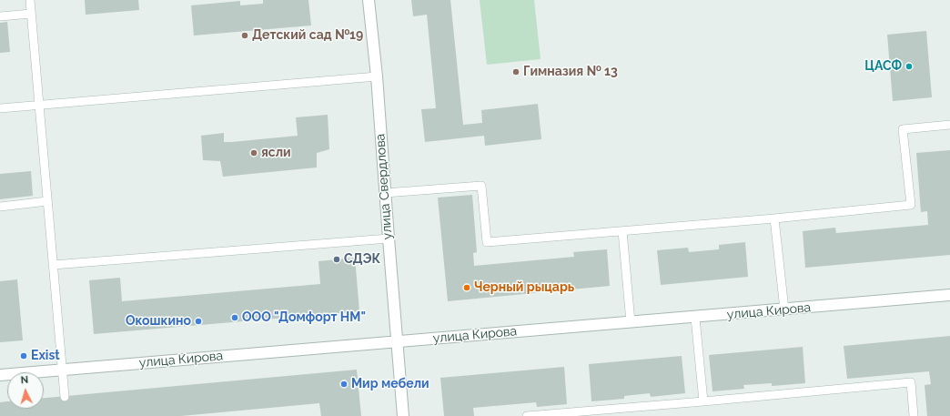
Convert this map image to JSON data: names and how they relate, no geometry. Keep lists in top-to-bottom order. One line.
{"streets":{"street":["улица Свердлова","улица Кирова"]},"crossings":[["улица Свердлова","улица Кирова"]],"places":["Детский сад №19","ЦАСФ","Гимназия № 13","ясли","СДЭК","Черный рыцарь","ООО \"Домфорт НМ\"","Окошкино","Exist","Мир мебели"],"north":"top"}
